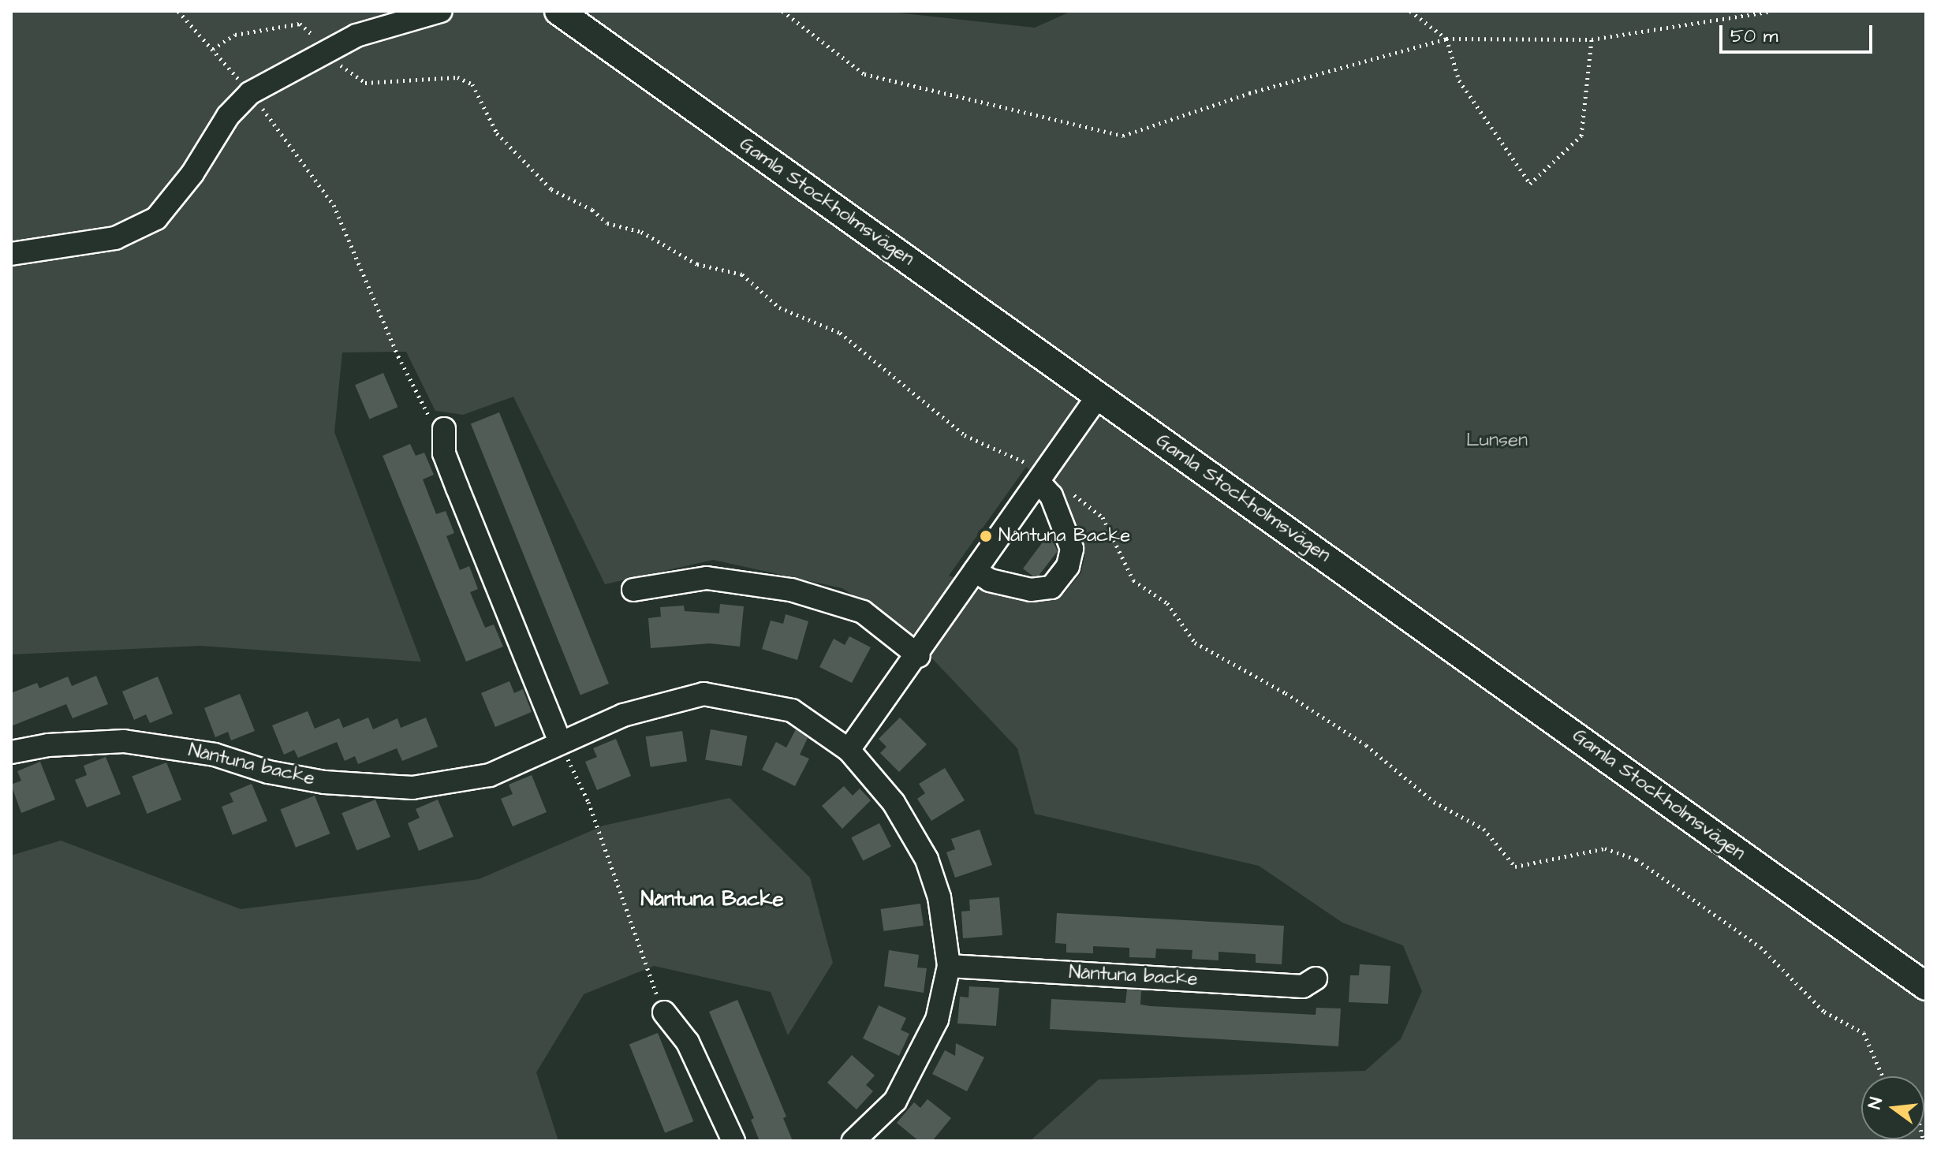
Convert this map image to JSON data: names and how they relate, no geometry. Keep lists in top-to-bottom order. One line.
{"streets":{"main road":["Gamla Stockholmsvägen"],"street":["Nåntuna backe"]},"districts":["Nåntuna Backe"],"parks":["Lunsen"],"places":["Nåntuna Backe"],"scale_bar":"50 m","north":"left"}
